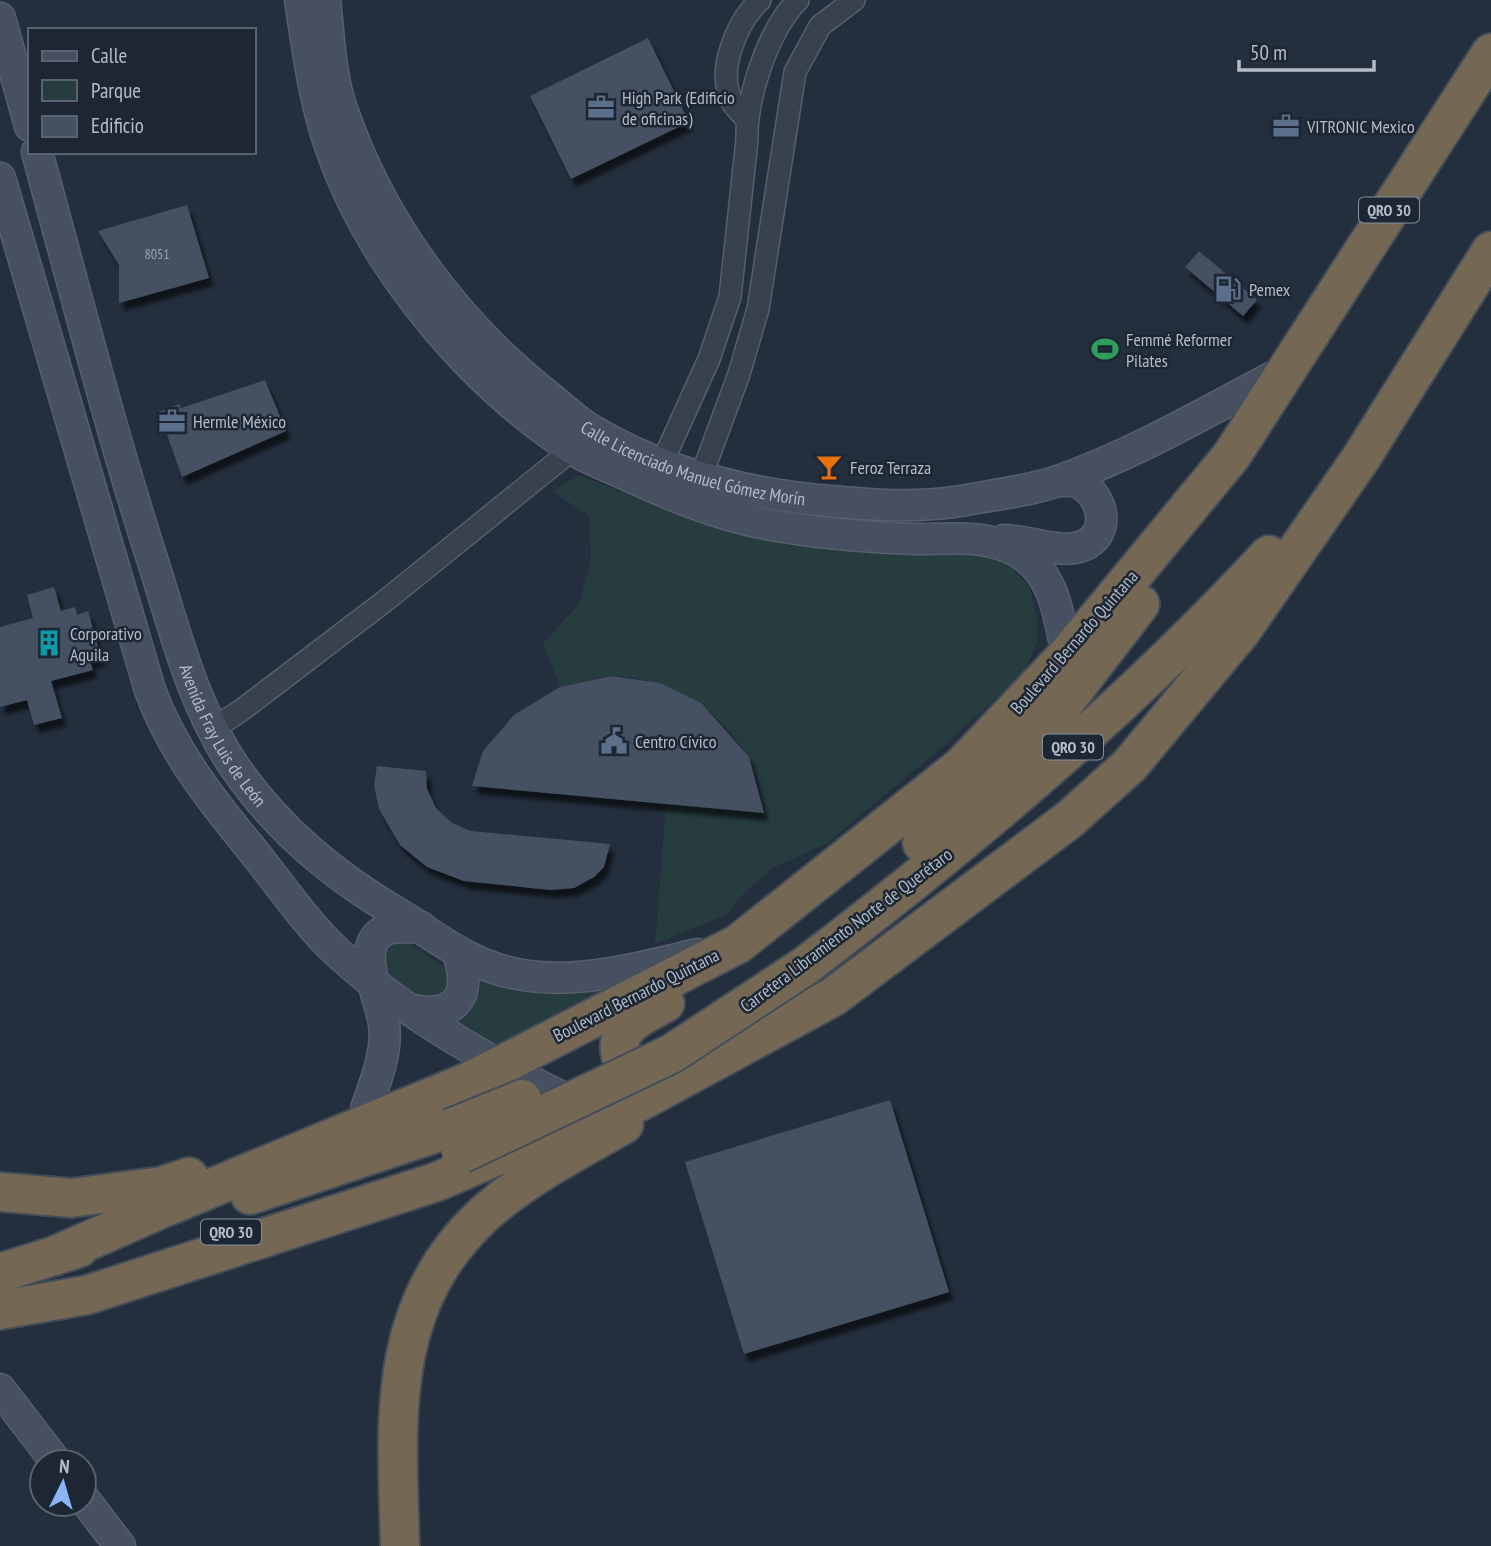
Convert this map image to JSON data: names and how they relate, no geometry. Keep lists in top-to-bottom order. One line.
{"streets":{"highway":["QRO 30","Boulevard Bernardo Quintana","Carretera Libramiento Norte de Querétaro"],"main road":["Calle Licenciado Manuel Gómez Morín","Avenida Fray Luis de León"]},"crossings":[["QRO 30","Carretera Libramiento Norte de Querétaro"],["Calle Licenciado Manuel Gómez Morín","Boulevard Bernardo Quintana"],["Boulevard Bernardo Quintana","Avenida Fray Luis de León"],["Boulevard Bernardo Quintana","Carretera Libramiento Norte de Querétaro"]],"places":{"office":["High Park (Edificio de oficinas)","VITRONIC Mexico","Hermle México"],"fuel station":["Pemex"],"sports":["Femmé Reformer Pilates"],"bar":["Feroz Terraza"],"building":["Corporativo Aguila"],"public building":["Centro Cívico"]},"house_numbers":["8051"],"legend":["Calle","Parque","Edificio"],"scale_bar":"50 m","north":"top"}
